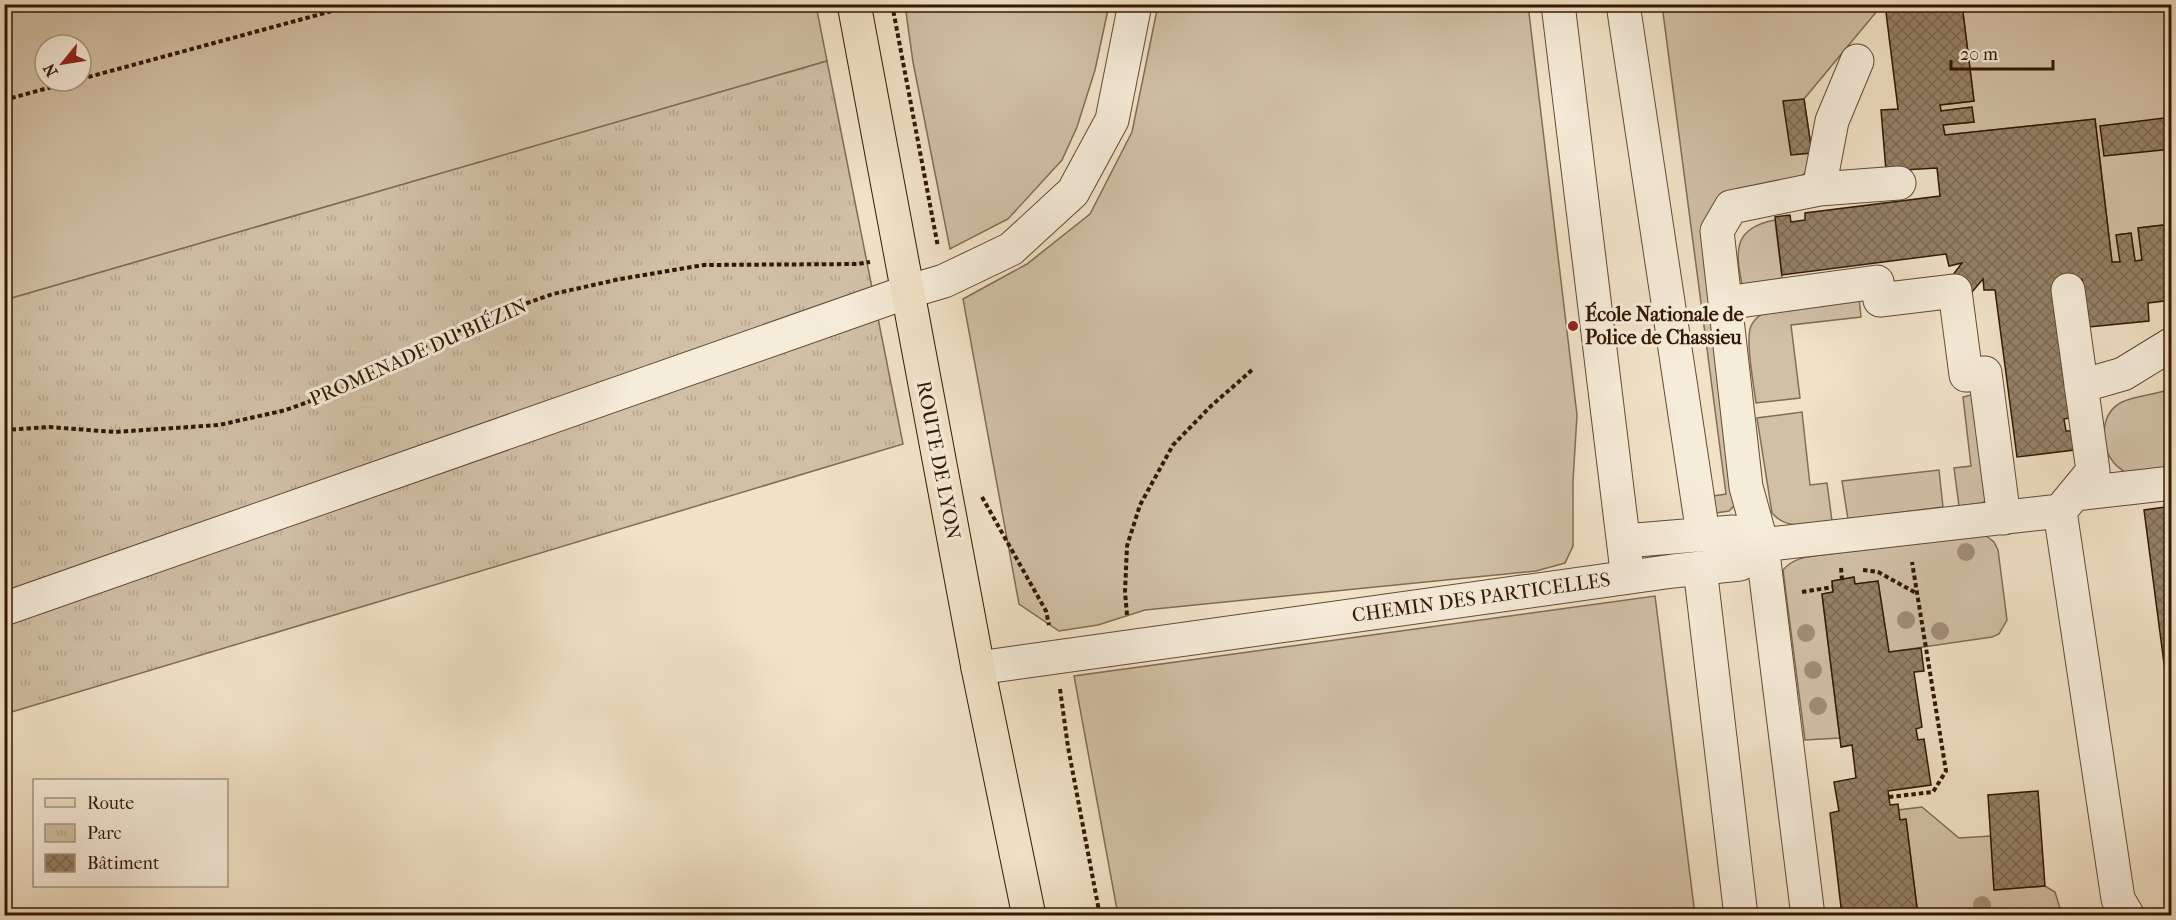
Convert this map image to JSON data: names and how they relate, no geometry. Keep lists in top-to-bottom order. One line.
{"streets":{"main road":["ROUTE DE LYON"],"street":["CHEMIN DES PARTICELLES"],"path":["PROMENADE DU BIÉZIN"]},"crossings":[["PROMENADE DU BIÉZIN","ROUTE DE LYON"],["ROUTE DE LYON","CHEMIN DES PARTICELLES"]],"places":["École Nationale de Police de Chassieu"],"legend":["Route","Parc","Bâtiment"],"scale_bar":"20 m","north":"bottom left"}
